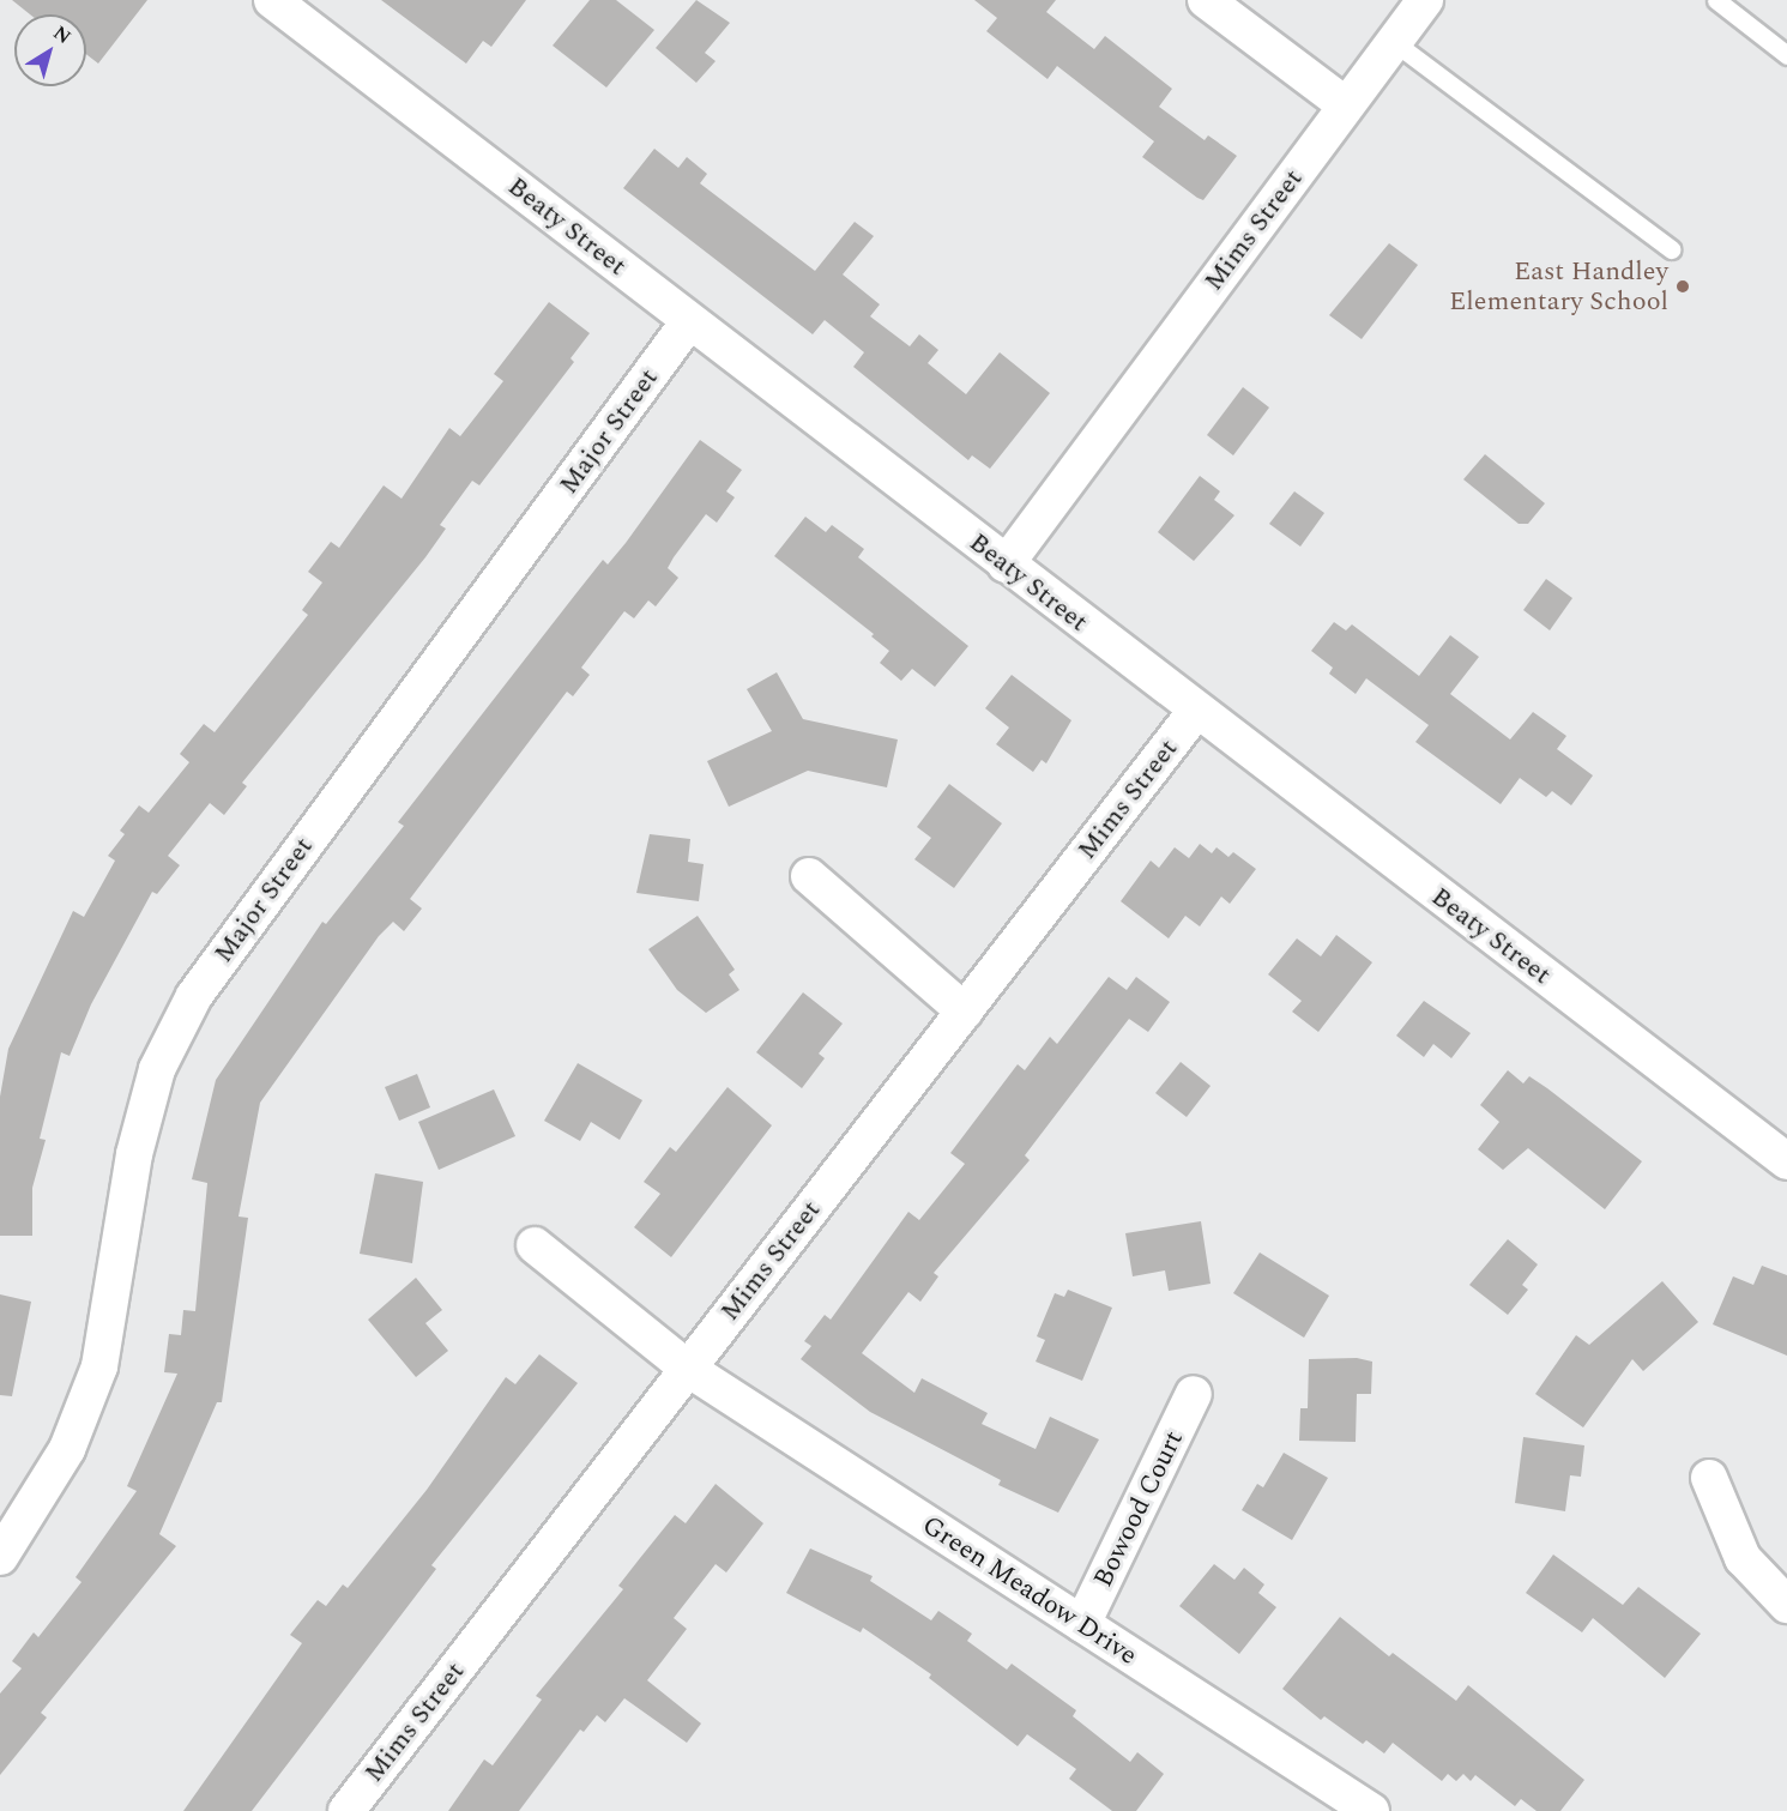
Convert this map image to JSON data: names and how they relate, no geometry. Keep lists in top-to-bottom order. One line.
{"streets":{"street":["Beaty Street","Mims Street","Major Street","Bowood Court","Green Meadow Drive"]},"crossings":[["Beaty Street","Mims Street"],["Beaty Street","Major Street"],["Mims Street","Green Meadow Drive"],["Bowood Court","Green Meadow Drive"]],"places":["East Handley Elementary School"],"north":"top right"}
